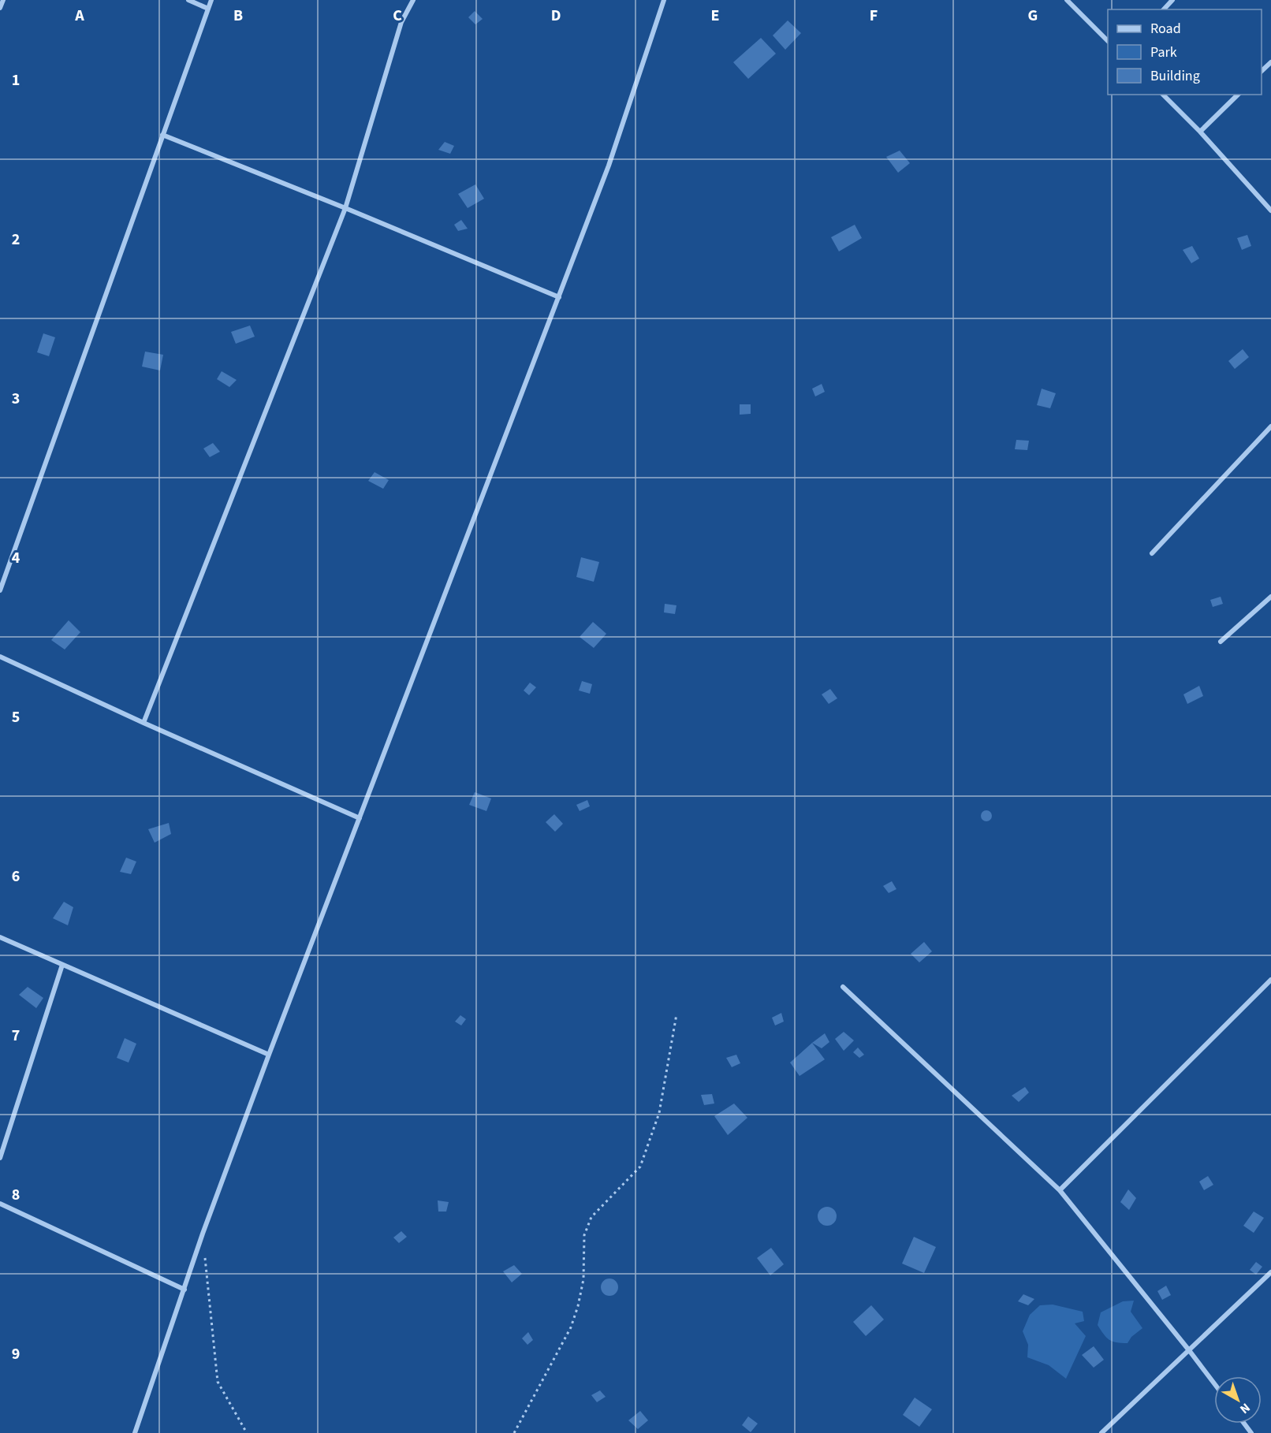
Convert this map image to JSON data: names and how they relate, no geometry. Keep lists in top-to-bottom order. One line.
{"legend":["Road","Park","Building"],"north":"bottom right","grid":{"columns":["A","B","C","D","E","F","G"],"rows":["1","2","3","4","5","6","7","8","9"]}}
